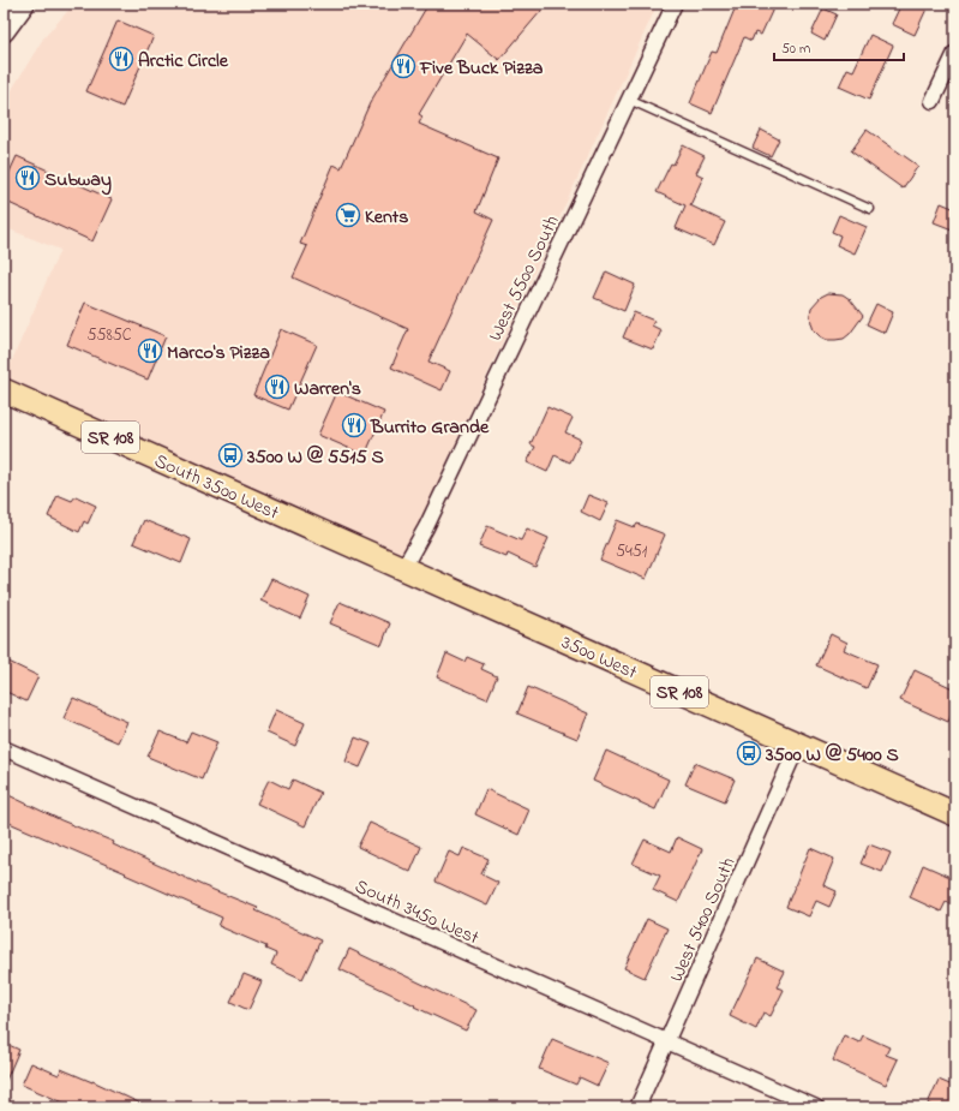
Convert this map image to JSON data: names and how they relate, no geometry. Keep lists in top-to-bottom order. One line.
{"streets":{"main road":["SR 108","South 3500 West","3500 West"],"street":["West 5500 South","South 3450 West","West 5400 South"]},"crossings":[["West 5500 South","South 3500 West"],["West 5500 South","3500 West"],["South 3500 West","3500 West"],["3500 West","West 5400 South"],["South 3450 West","West 5400 South"]],"places":{"restaurant":["Arctic Circle","Five Buck Pizza","Subway","Marco's Pizza","Warren's","Burrito Grande"],"supermarket":["Kents"],"bus stop":["3500 W @ 5515 S","3500 W @ 5400 S"]},"house_numbers":["5585C","5451"],"scale_bar":"50 m"}
